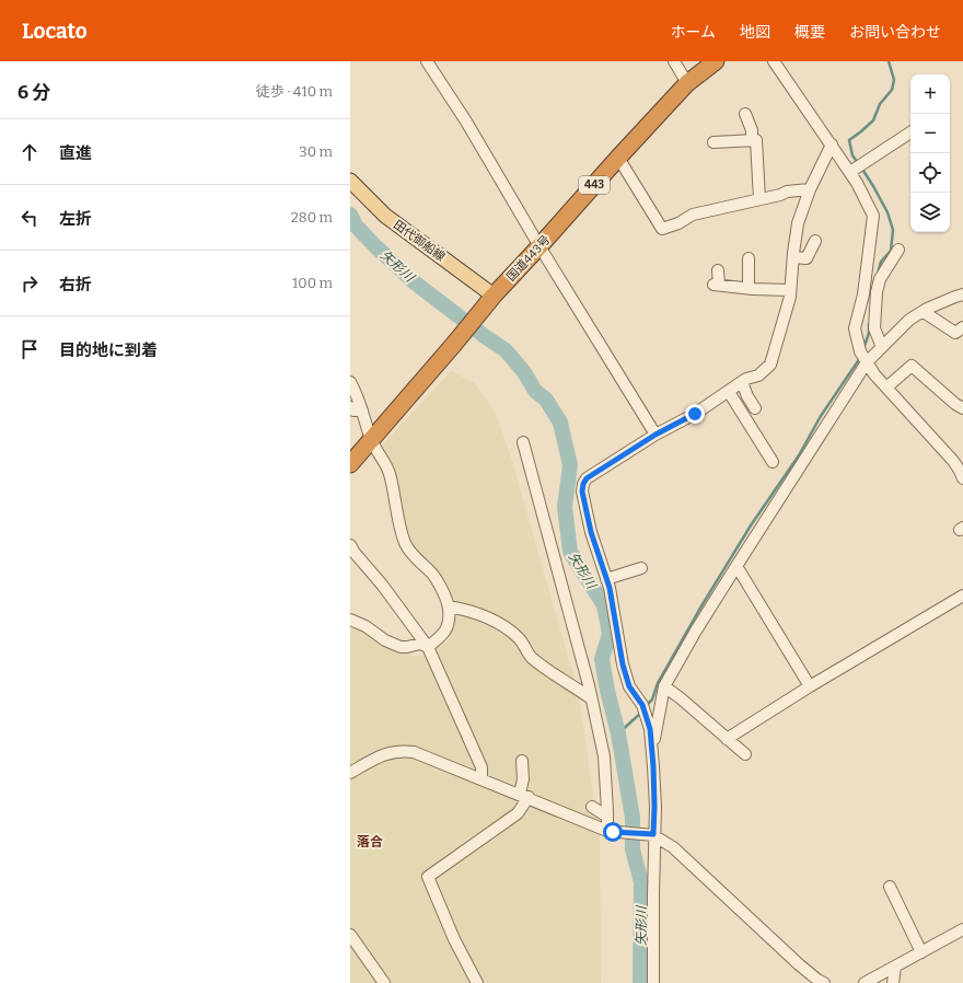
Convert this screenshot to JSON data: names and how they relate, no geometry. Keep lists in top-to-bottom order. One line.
{"streets":{"highway":["443","国道443号"],"main road":["田代御船線"]},"crossings":[["田代御船線","国道443号"]],"districts":["落合"],"water":["矢形川"],"page":{"header":"Locato","nav":["ホーム","地図","概要","お問い合わせ"],"heading":["6 分","徒歩 · 410 m"],"map_buttons":["+","−"],"list":[["直進","30 m"],["左折","280 m"],["右折","100 m"],"目的地に到着"]}}
